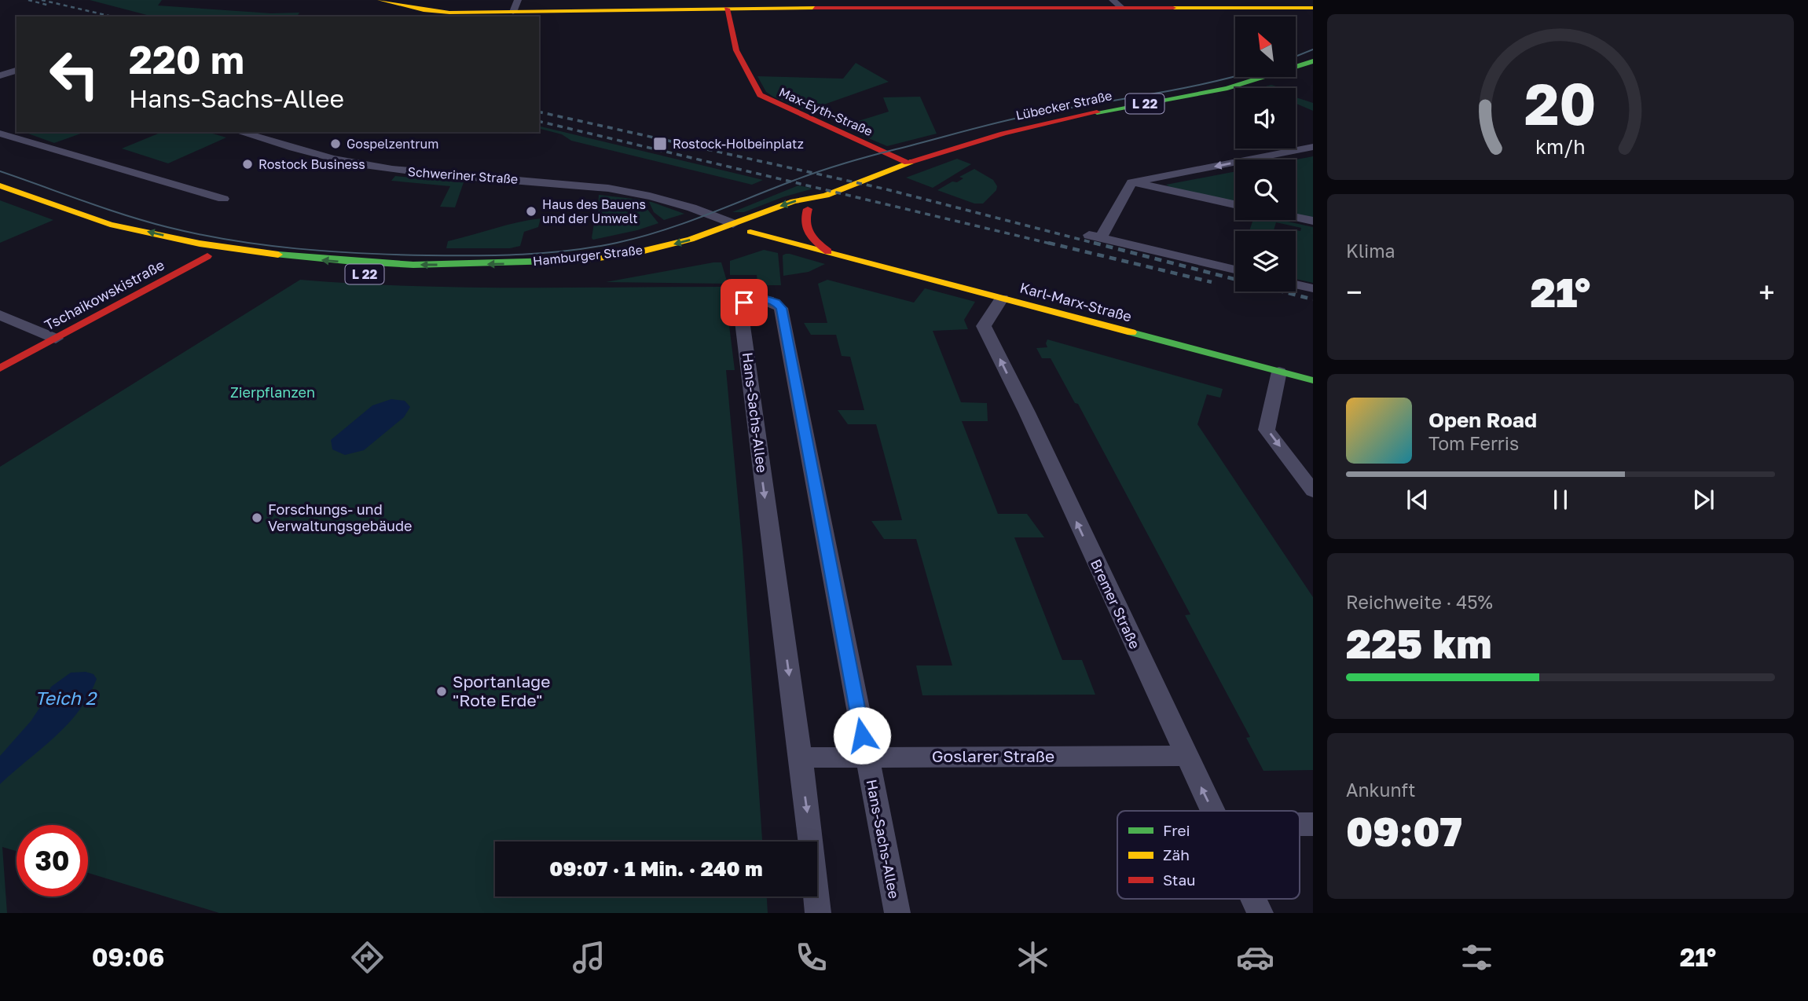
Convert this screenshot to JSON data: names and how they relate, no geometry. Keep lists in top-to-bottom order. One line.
{"streets":{"street":["L 22","Lübecker Straße","Max-Eyth-Straße","Schweriner Straße","Hamburger Straße","Tschaikowskistraße","Karl-Marx-Straße","Hans-Sachs-Allee","Bremer Straße","Goslarer Straße"]},"crossings":[["Lübecker Straße","Max-Eyth-Straße"],["Lübecker Straße","Schweriner Straße"],["Lübecker Straße","Hamburger Straße"],["Schweriner Straße","Hamburger Straße"],["Hamburger Straße","Tschaikowskistraße"],["Karl-Marx-Straße","Bremer Straße"],["Hans-Sachs-Allee","Goslarer Straße"],["Bremer Straße","Goslarer Straße"]],"one_way":["Bremer Straße"],"water":["Teich 2"],"parks":["Zierpflanzen"],"places":{"other":["Gospelzentrum","Rostock Business","Haus des Bauens und der Umwelt","Forschungs- und Verwaltungsgebäude","Sportanlage \"Rote Erde\""],"transit":["Rostock-Holbeinplatz"]},"legend":["Frei","Zäh","Stau"],"north":"top left","page":{"turn":["220 m","Hans-Sachs-Allee"],"tile":["Klima",["Reichweite · 45%","225 km"],["Ankunft","09:07"]],"heat":["−","21°","+"],"song":["Open Road","Tom Ferris"],"limit":"30","trip":"09:07 · 1 Min. · 240 m","tabs":["09:06","21°"],"gauge":["20","km/h"]}}
